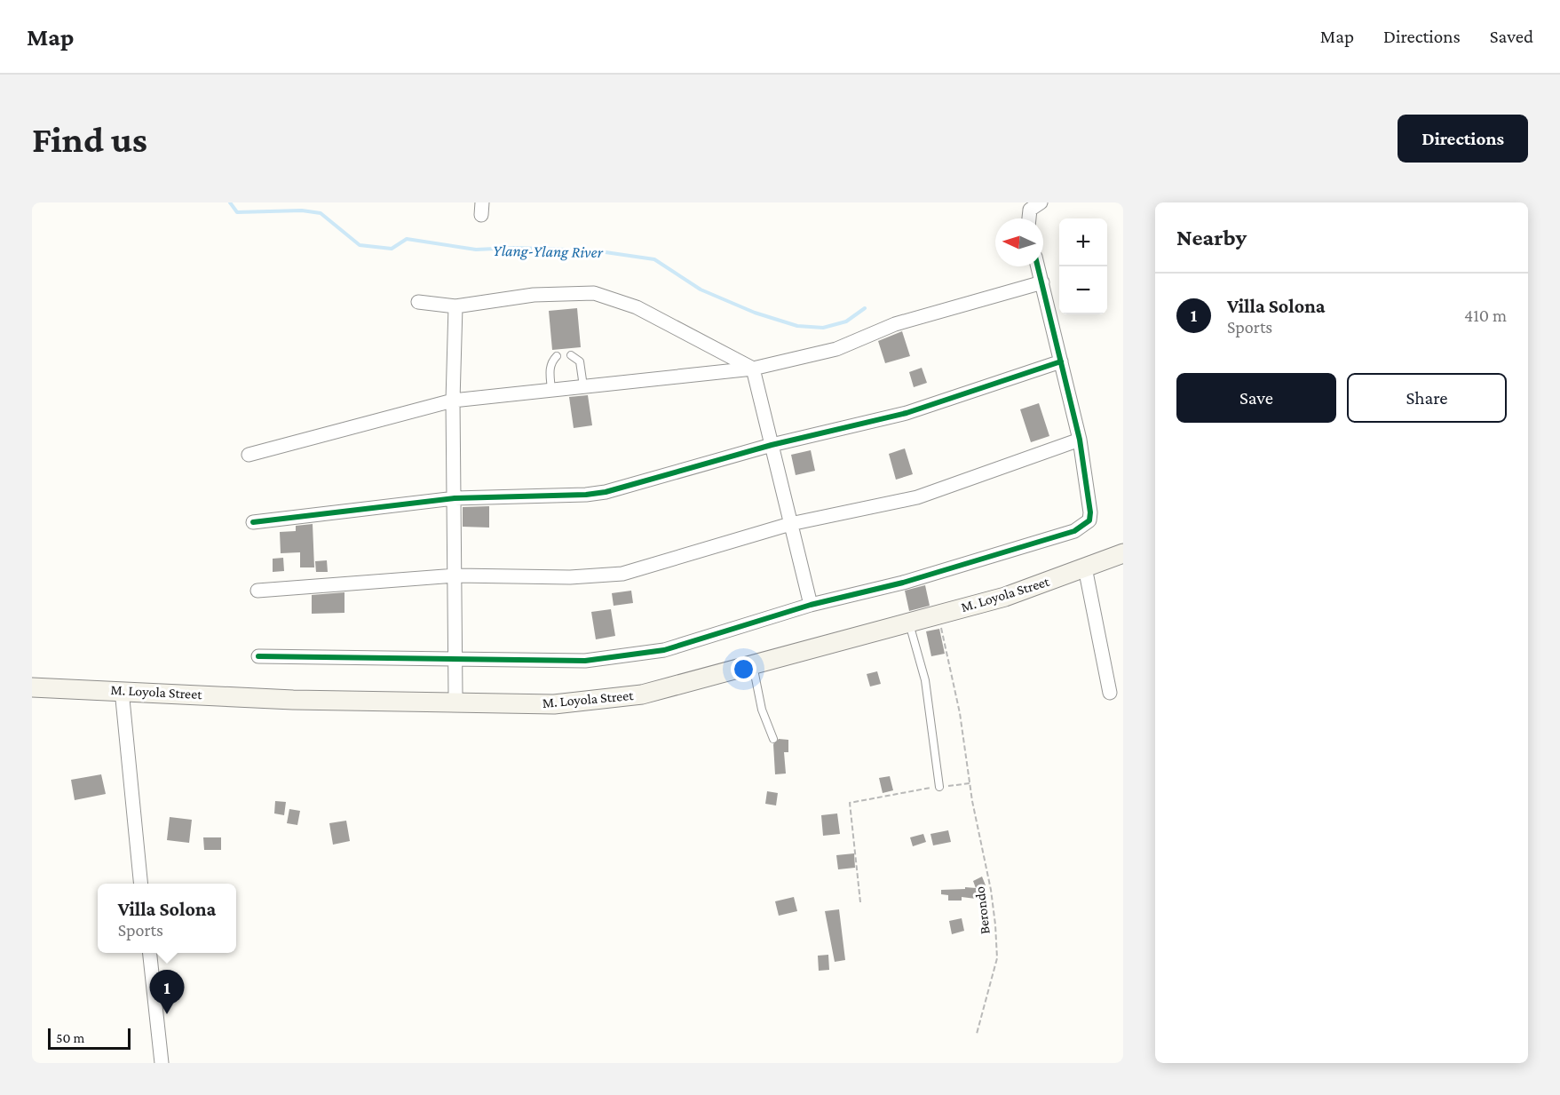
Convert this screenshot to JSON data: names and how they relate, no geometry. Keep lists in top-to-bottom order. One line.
{"streets":{"street":["M. Loyola Street"],"path":["Berondo"]},"crossings":[["M. Loyola Street","Berondo"]],"water":["Ylang-Ylang River"],"scale_bar":"50 m","north":"left","page":{"header":"Map","nav":["Map","Directions","Saved"],"buttons":["Directions",["Save","Share"]],"title":"Find us","heading":"Nearby","map_buttons":["+","−"],"list":[{"mark":"1","name":"Villa Solona","note":"Sports","value":"410 m"}],"popup":["Villa Solona","Sports"],"pins":"1","scale":"50 m"}}
